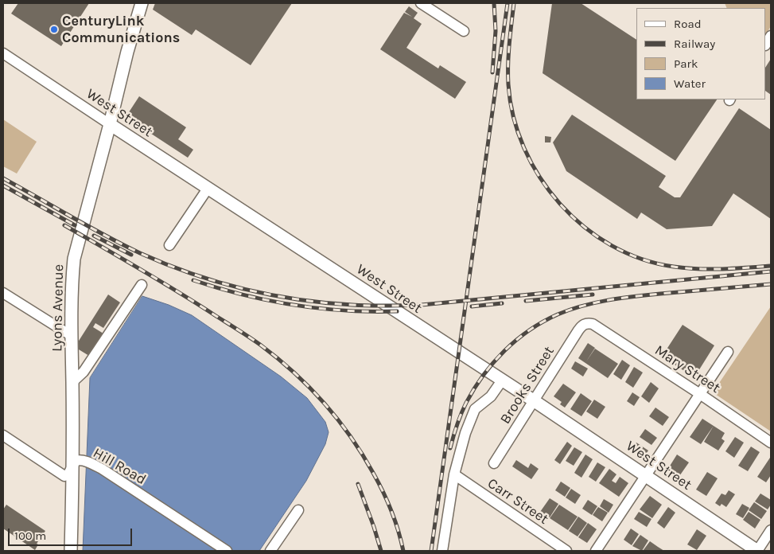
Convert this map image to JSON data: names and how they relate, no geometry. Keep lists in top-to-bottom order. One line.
{"streets":{"street":["West Street","Lyons Avenue","Mary Street","Brooks Street","Hill Road","Carr Street"]},"crossings":[["West Street","Lyons Avenue"],["West Street","Brooks Street"],["Lyons Avenue","Hill Road"],["Mary Street","Brooks Street"]],"places":["CenturyLink Communications"],"legend":["Road","Railway","Park","Water"],"scale_bar":"100 m"}
